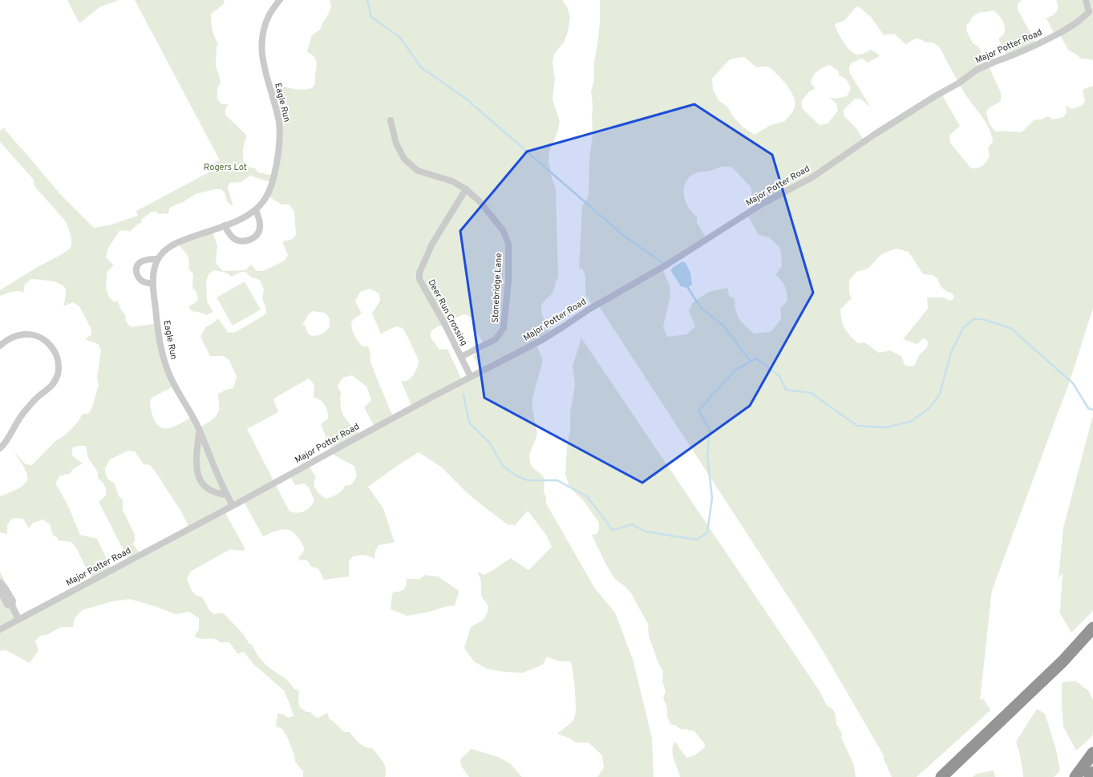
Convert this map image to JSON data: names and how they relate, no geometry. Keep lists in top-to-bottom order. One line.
{"streets":{"street":["Major Potter Road","Eagle Run","Stonebridge Lane","Deer Run Crossing"]},"crossings":[["Major Potter Road","Eagle Run"],["Major Potter Road","Deer Run Crossing"],["Stonebridge Lane","Deer Run Crossing"]],"parks":["Rogers Lot"]}
